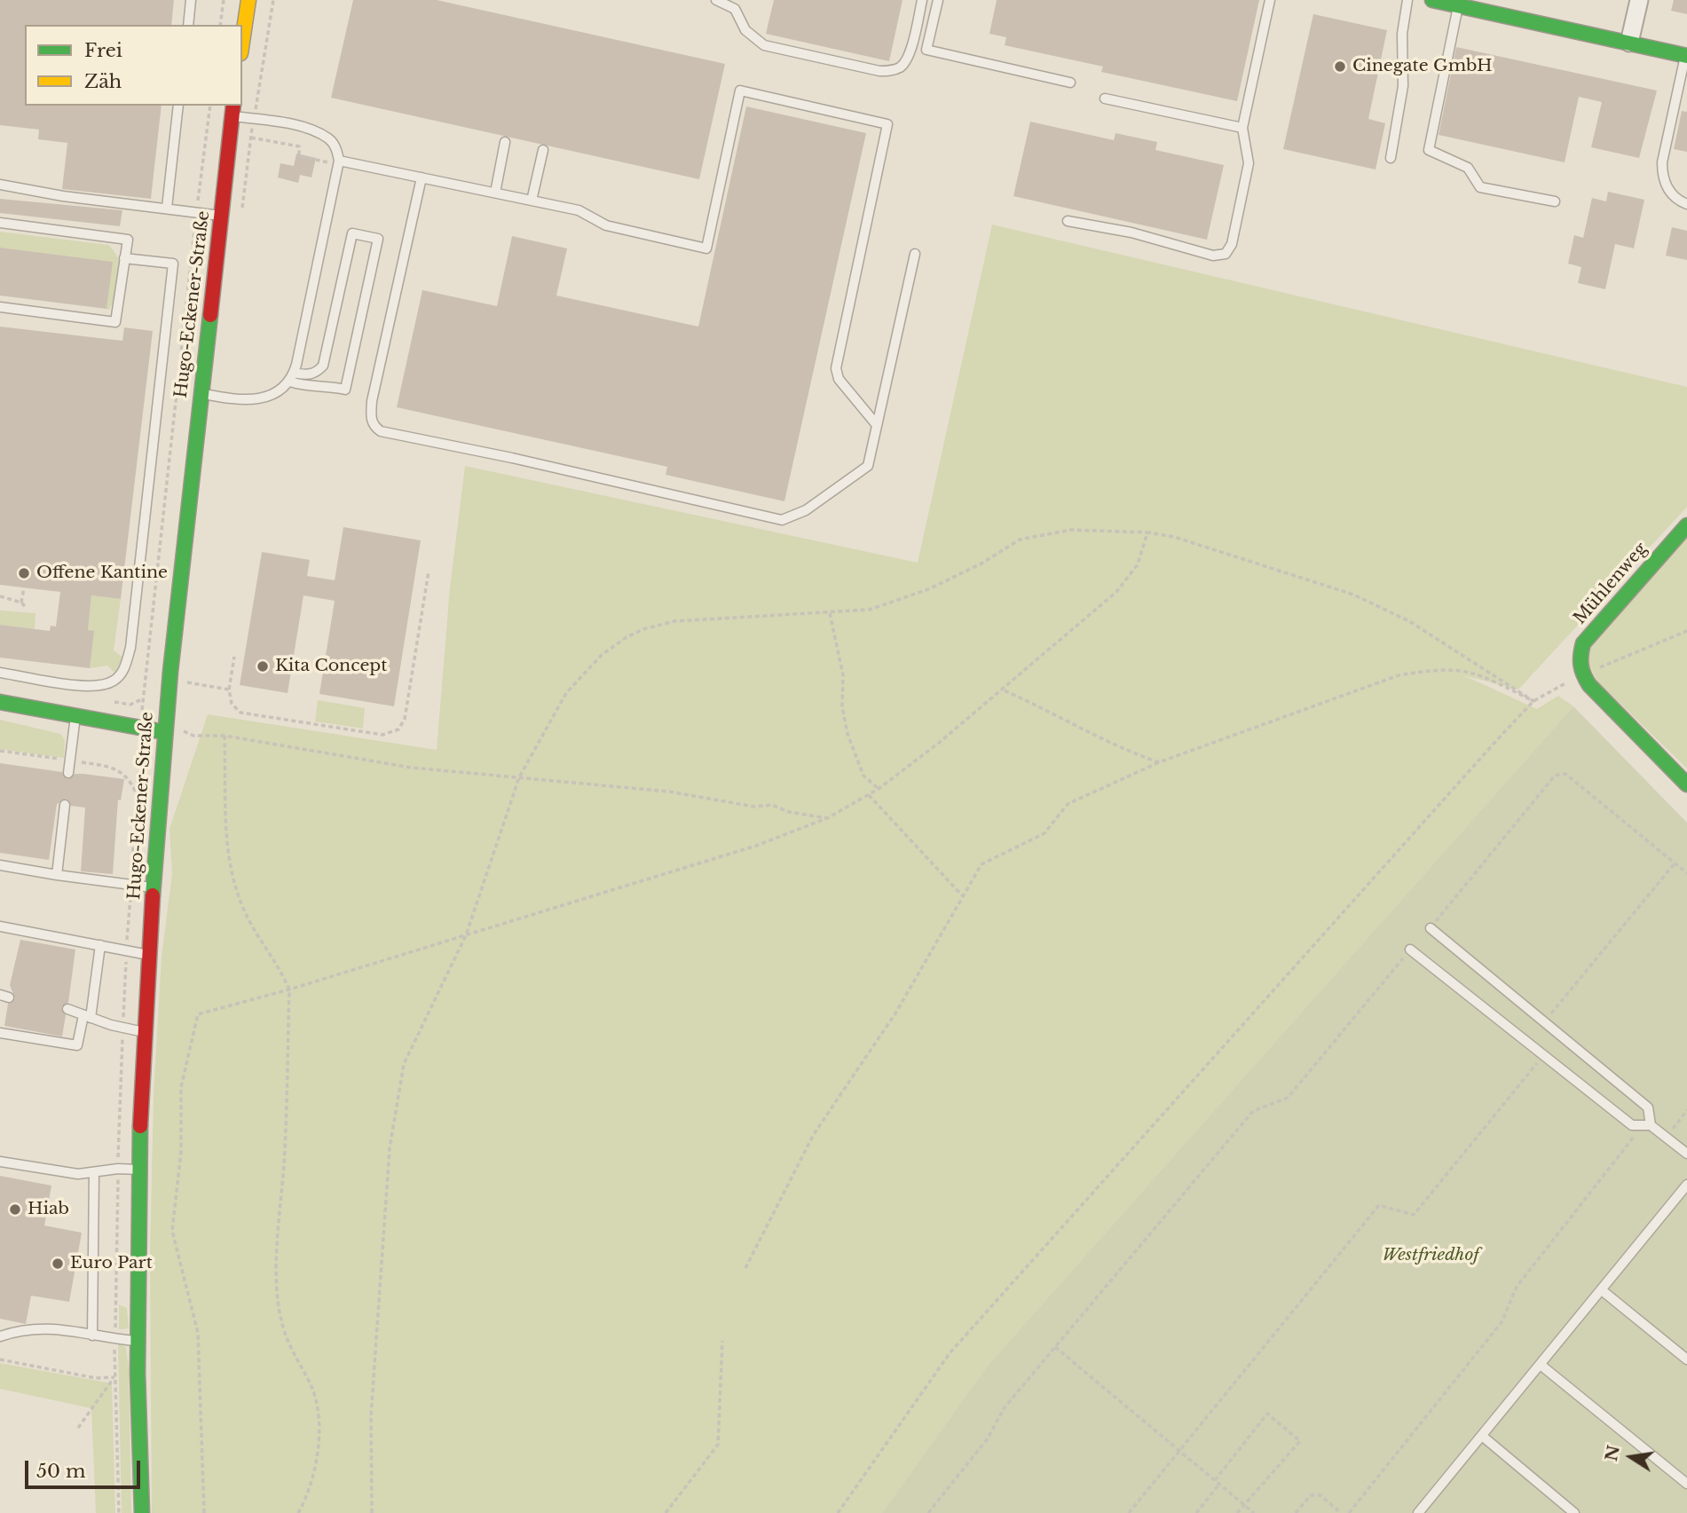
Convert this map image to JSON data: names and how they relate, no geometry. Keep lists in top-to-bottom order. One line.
{"streets":{"main road":["Hugo-Eckener-Straße","Mühlenweg"]},"parks":["Westfriedhof"],"places":["Cinegate GmbH","Offene Kantine","Kita Concept","Hiab","Euro Part"],"legend":["Frei","Zäh"],"scale_bar":"50 m","north":"left"}
